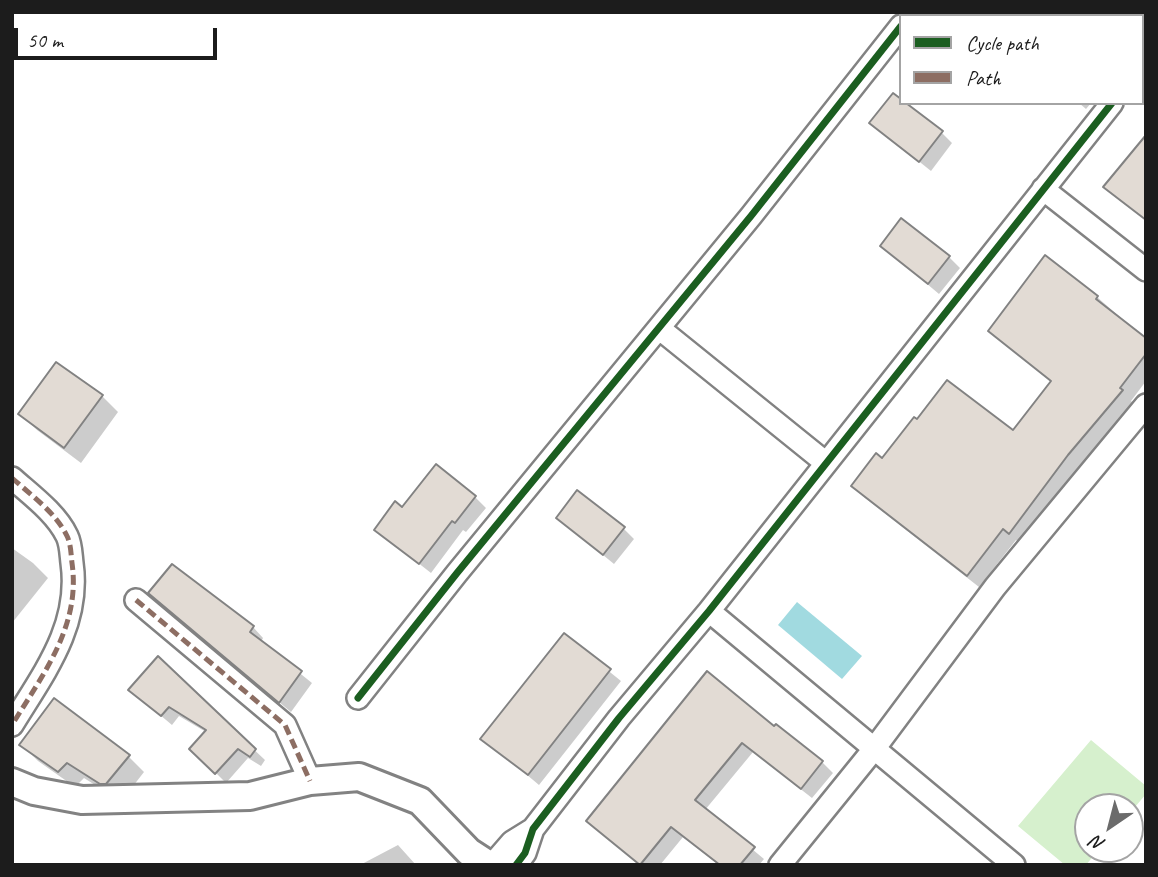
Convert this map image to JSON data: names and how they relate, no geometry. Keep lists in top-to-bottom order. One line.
{"legend":["Cycle path","Path"],"scale_bar":"50 m","north":"bottom left"}
